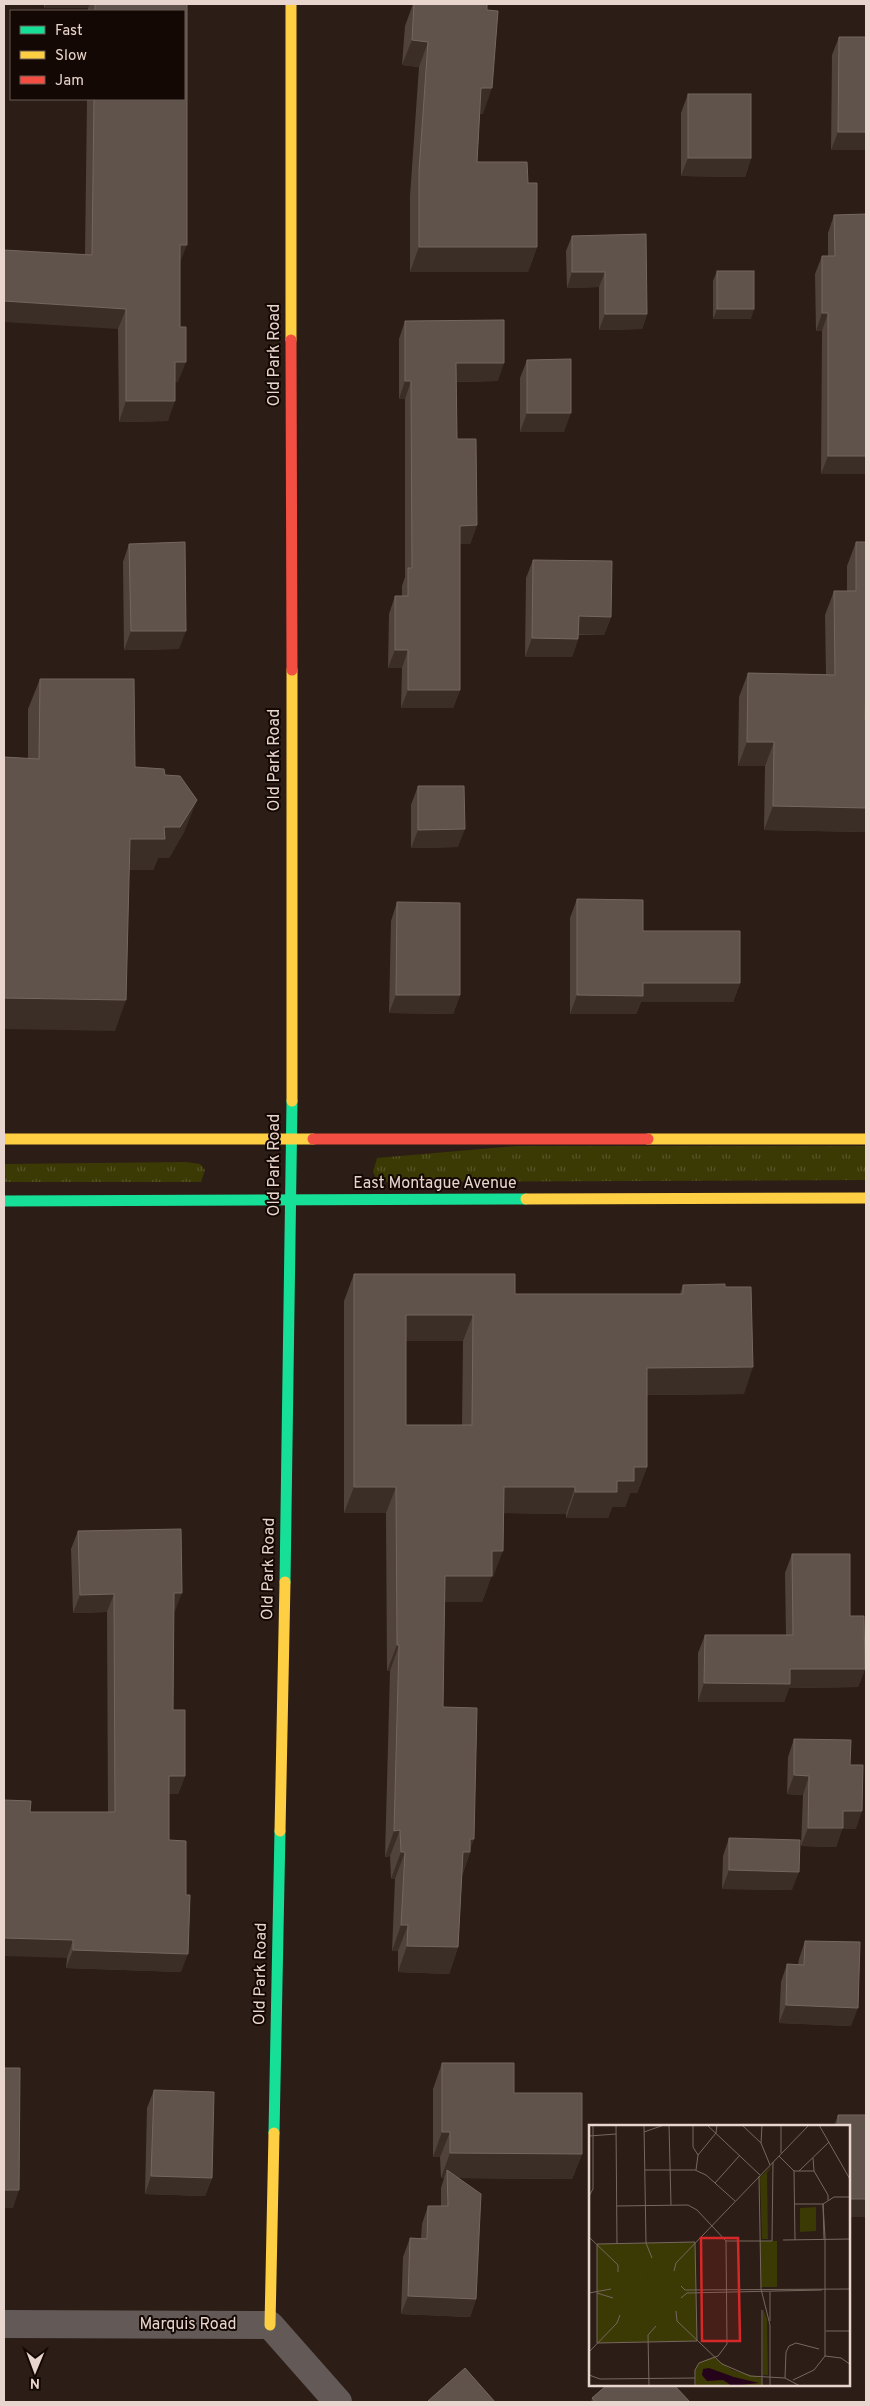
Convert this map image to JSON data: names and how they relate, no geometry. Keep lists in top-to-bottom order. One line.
{"streets":{"street":["Old Park Road","East Montague Avenue","Marquis Road"]},"crossings":[["Old Park Road","East Montague Avenue"],["Old Park Road","Marquis Road"]],"legend":["Fast","Slow","Jam"],"north":"bottom"}
